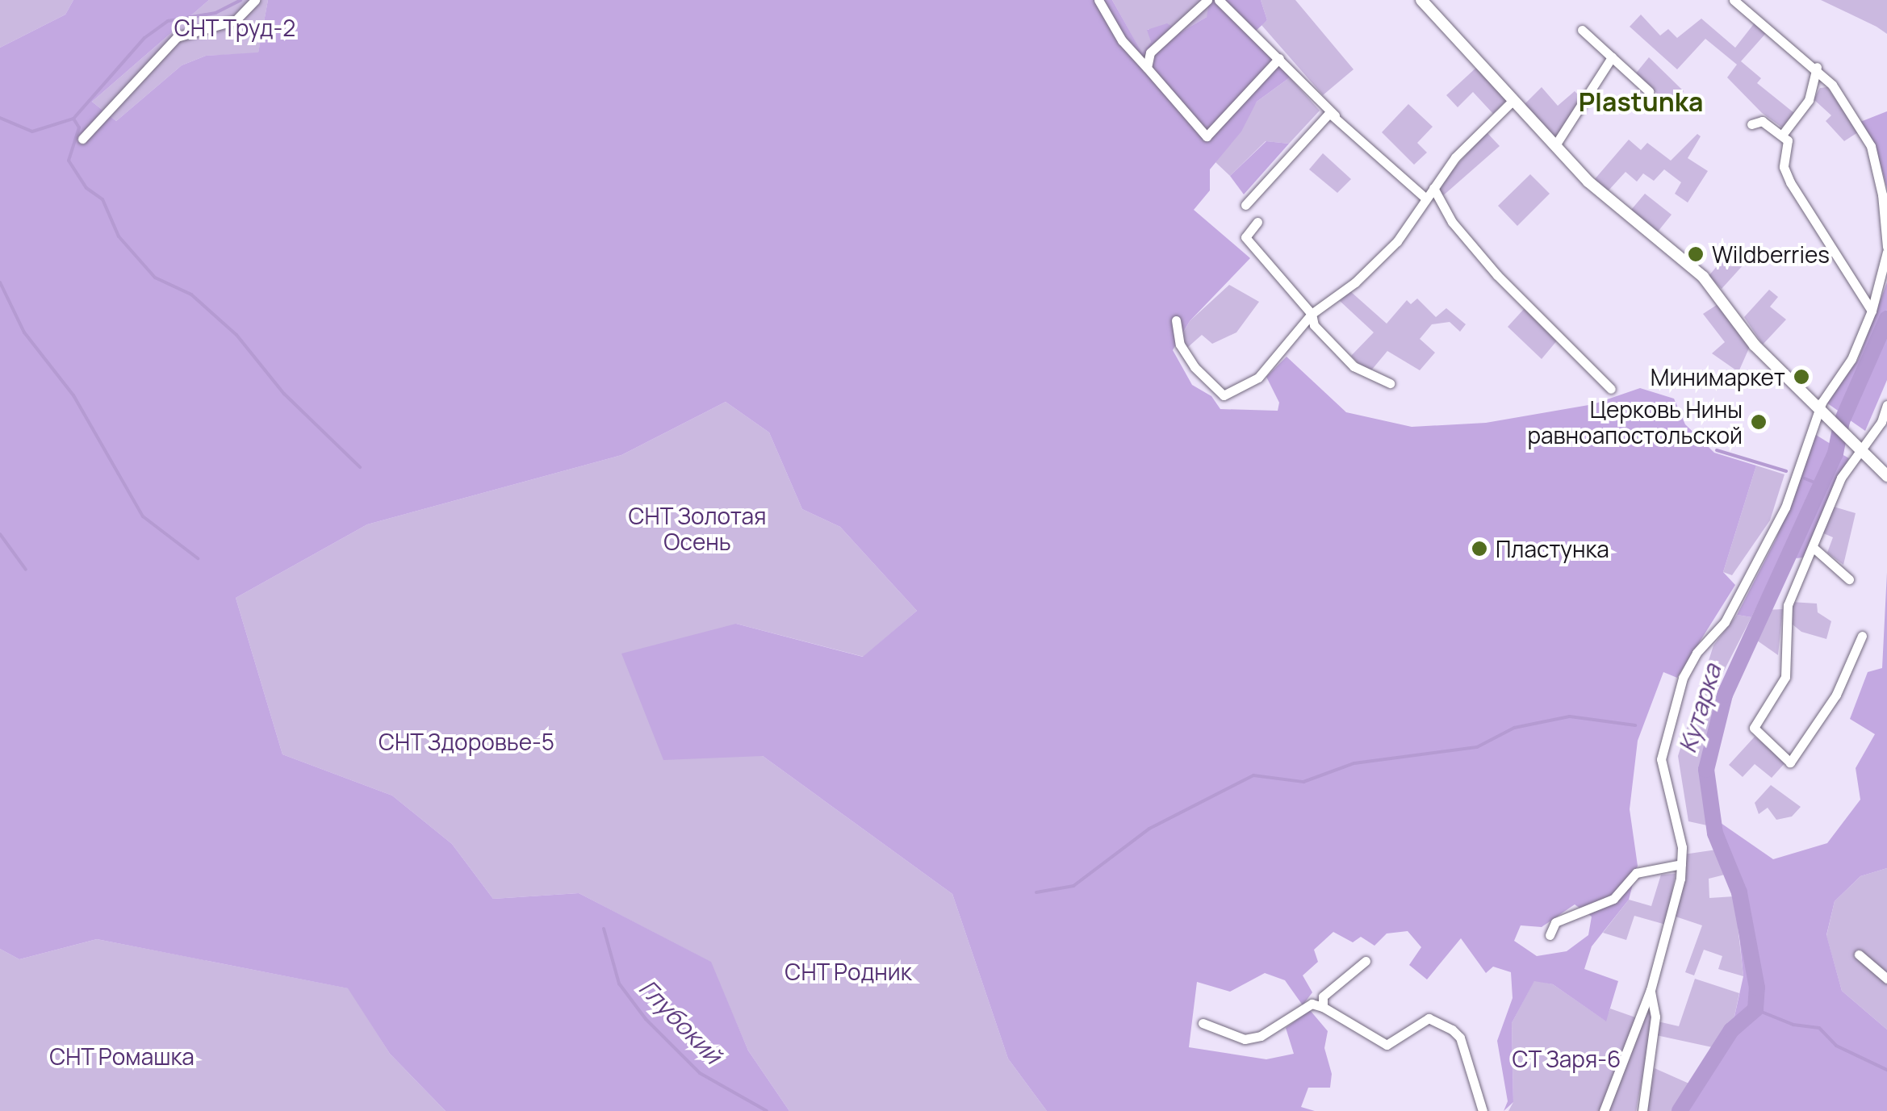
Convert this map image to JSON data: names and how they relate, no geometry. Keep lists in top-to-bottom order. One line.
{"districts":["Plastunka"],"water":["Кутарка","Глубокий"],"parks":["СНТ Труд-2","СНТ Золотая Осень","СНТ Здоровье-5","СНТ Родник","СНТ Ромашка","СТ Заря-6"],"places":["Wildberries","Минимаркет","Церковь Нины равноапостольской","Пластунка"]}
